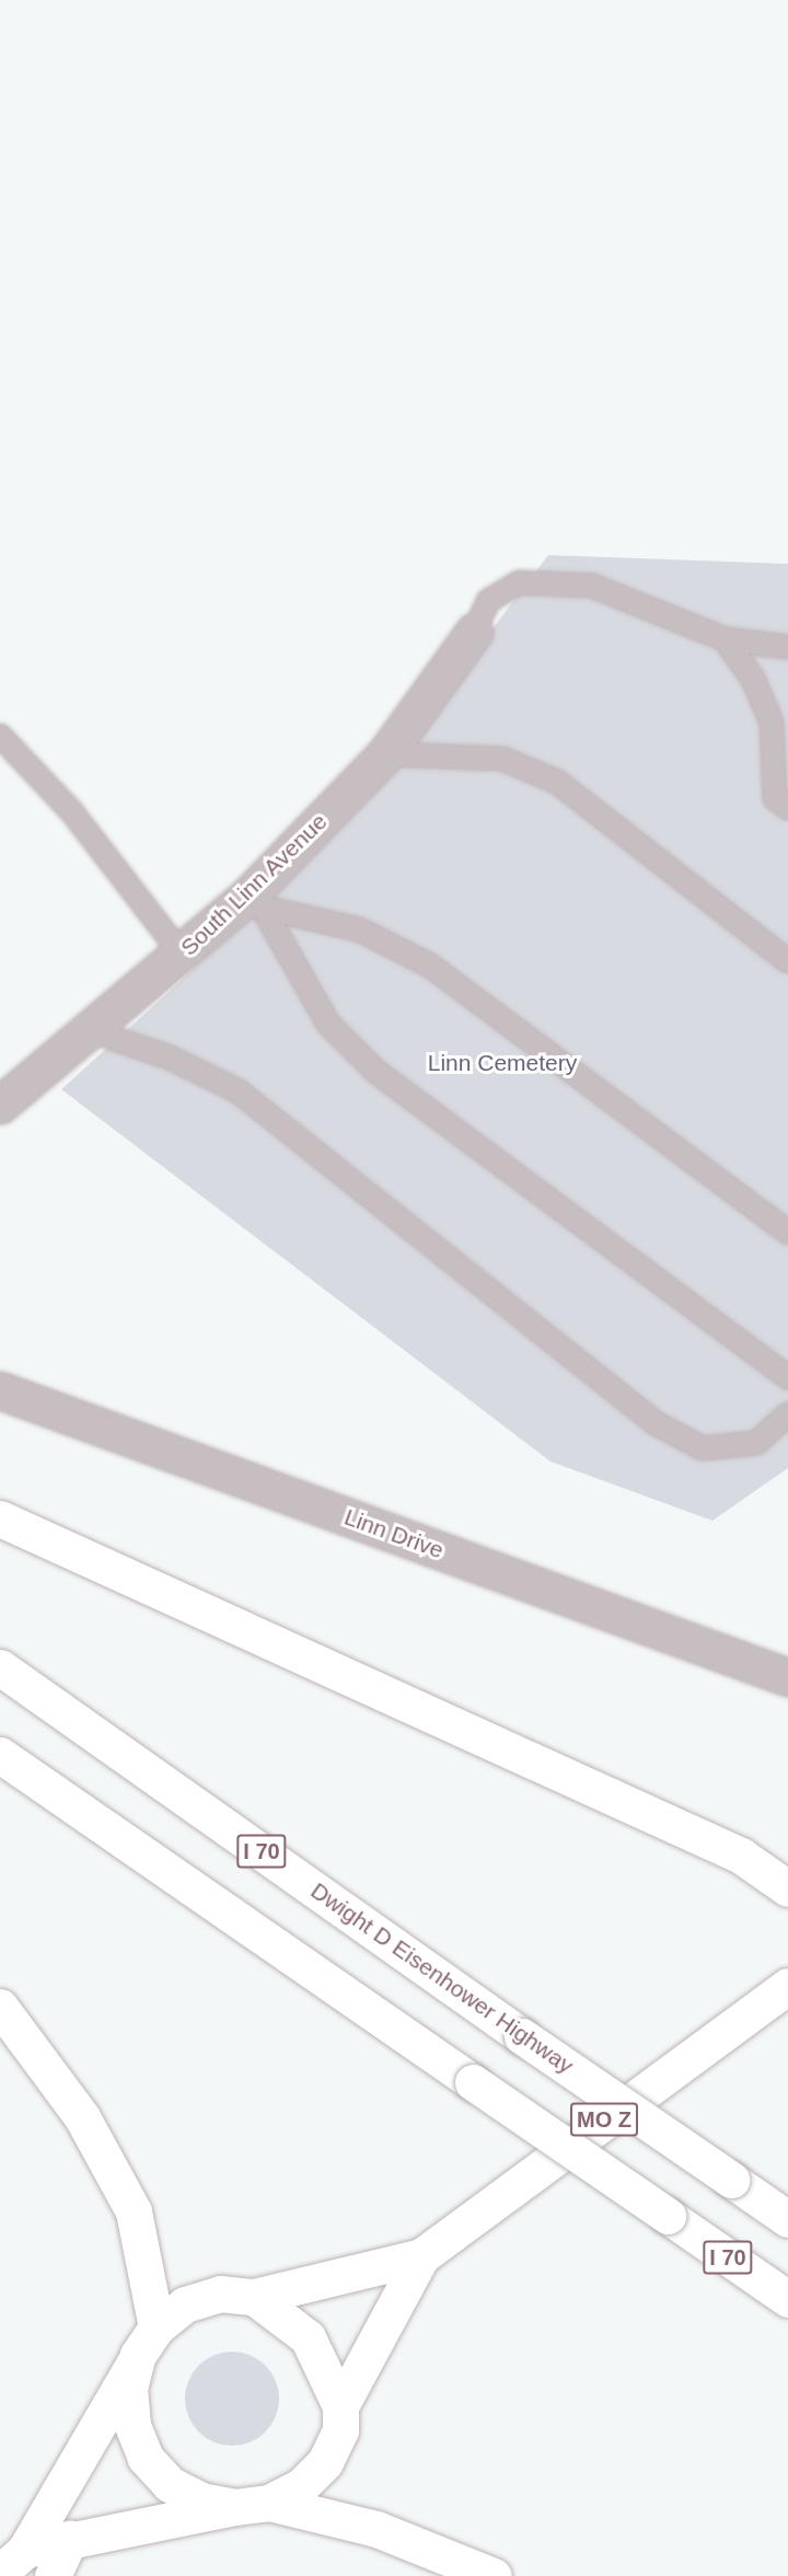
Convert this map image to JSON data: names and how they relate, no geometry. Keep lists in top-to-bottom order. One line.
{"streets":{"main road":["I 70","Dwight D Eisenhower Highway","MO Z"],"street":["South Linn Avenue","Linn Drive"]},"parks":["Linn Cemetery"]}
